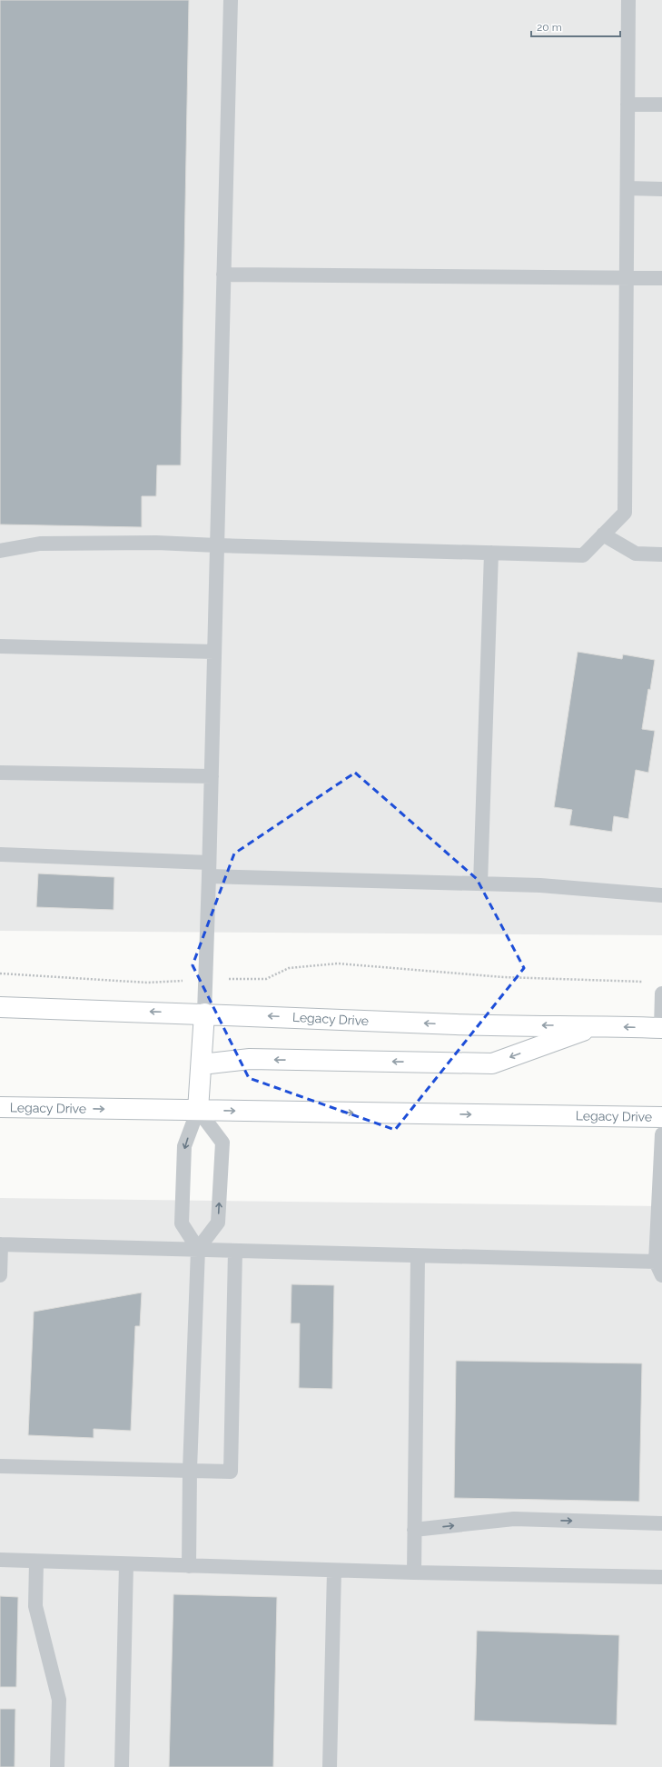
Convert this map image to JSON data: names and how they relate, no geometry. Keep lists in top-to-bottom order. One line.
{"streets":{"main road":["Legacy Drive"]},"scale_bar":"20 m"}
